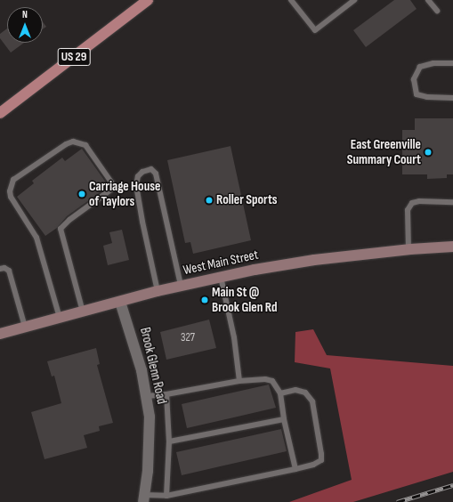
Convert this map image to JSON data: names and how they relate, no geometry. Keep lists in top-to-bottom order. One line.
{"streets":{"main road":["US 29"],"street":["West Main Street","Brook Glenn Road"]},"crossings":[["West Main Street","Brook Glenn Road"]],"places":["East Greenville Summary Court","Carriage House of Taylors","Roller Sports","Main St @ Brook Glen Rd"],"house_numbers":["327"],"north":"top"}
